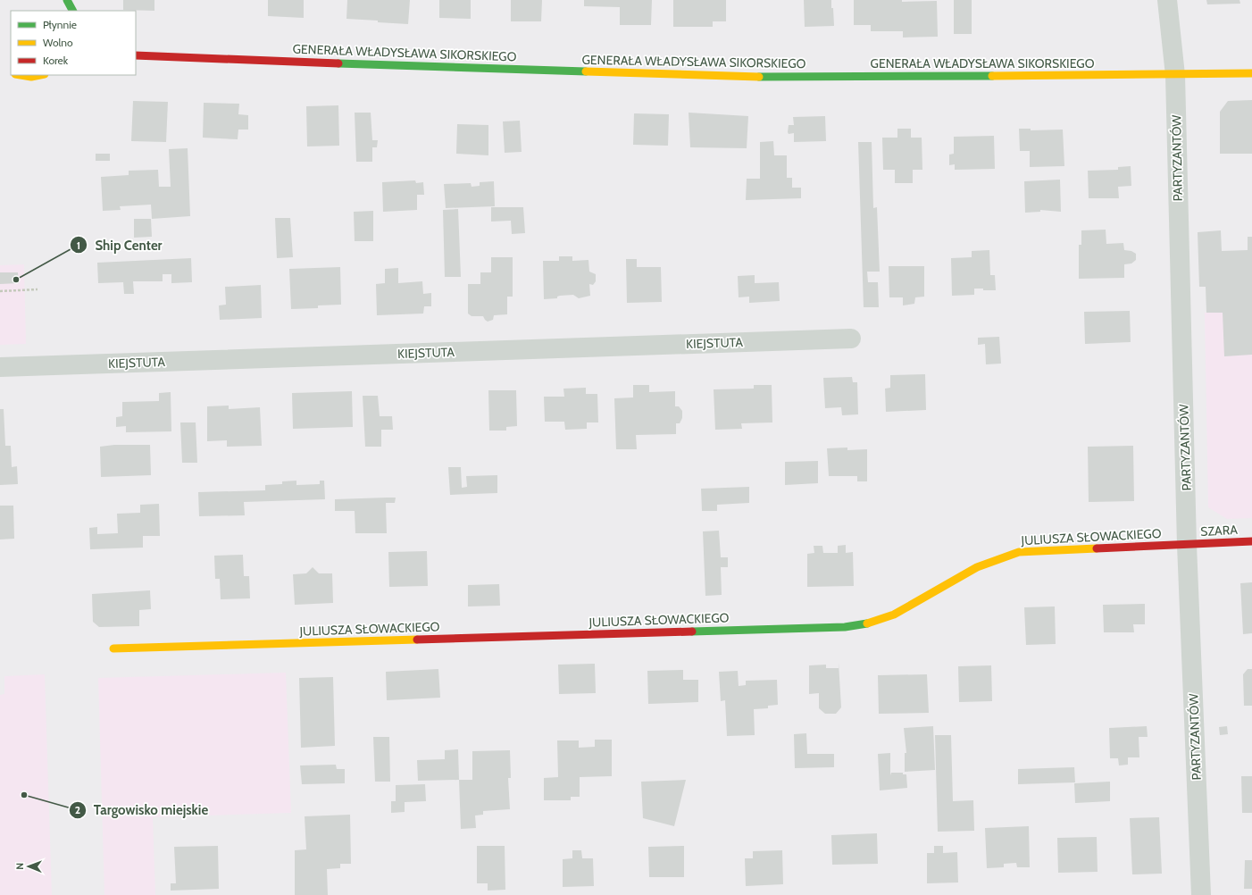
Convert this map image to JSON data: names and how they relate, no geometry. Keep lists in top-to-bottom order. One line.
{"streets":{"street":["GENERAŁA WŁADYSŁAWA SIKORSKIEGO","PARTYZANTÓW","KIEJSTUTA","SZARA","JULIUSZA SŁOWACKIEGO"]},"crossings":[["GENERAŁA WŁADYSŁAWA SIKORSKIEGO","PARTYZANTÓW"],["PARTYZANTÓW","SZARA"],["PARTYZANTÓW","JULIUSZA SŁOWACKIEGO"],["SZARA","JULIUSZA SŁOWACKIEGO"]],"places":["Ship Center","Targowisko miejskie"],"legend":["Płynnie","Wolno","Korek"],"north":"left"}
